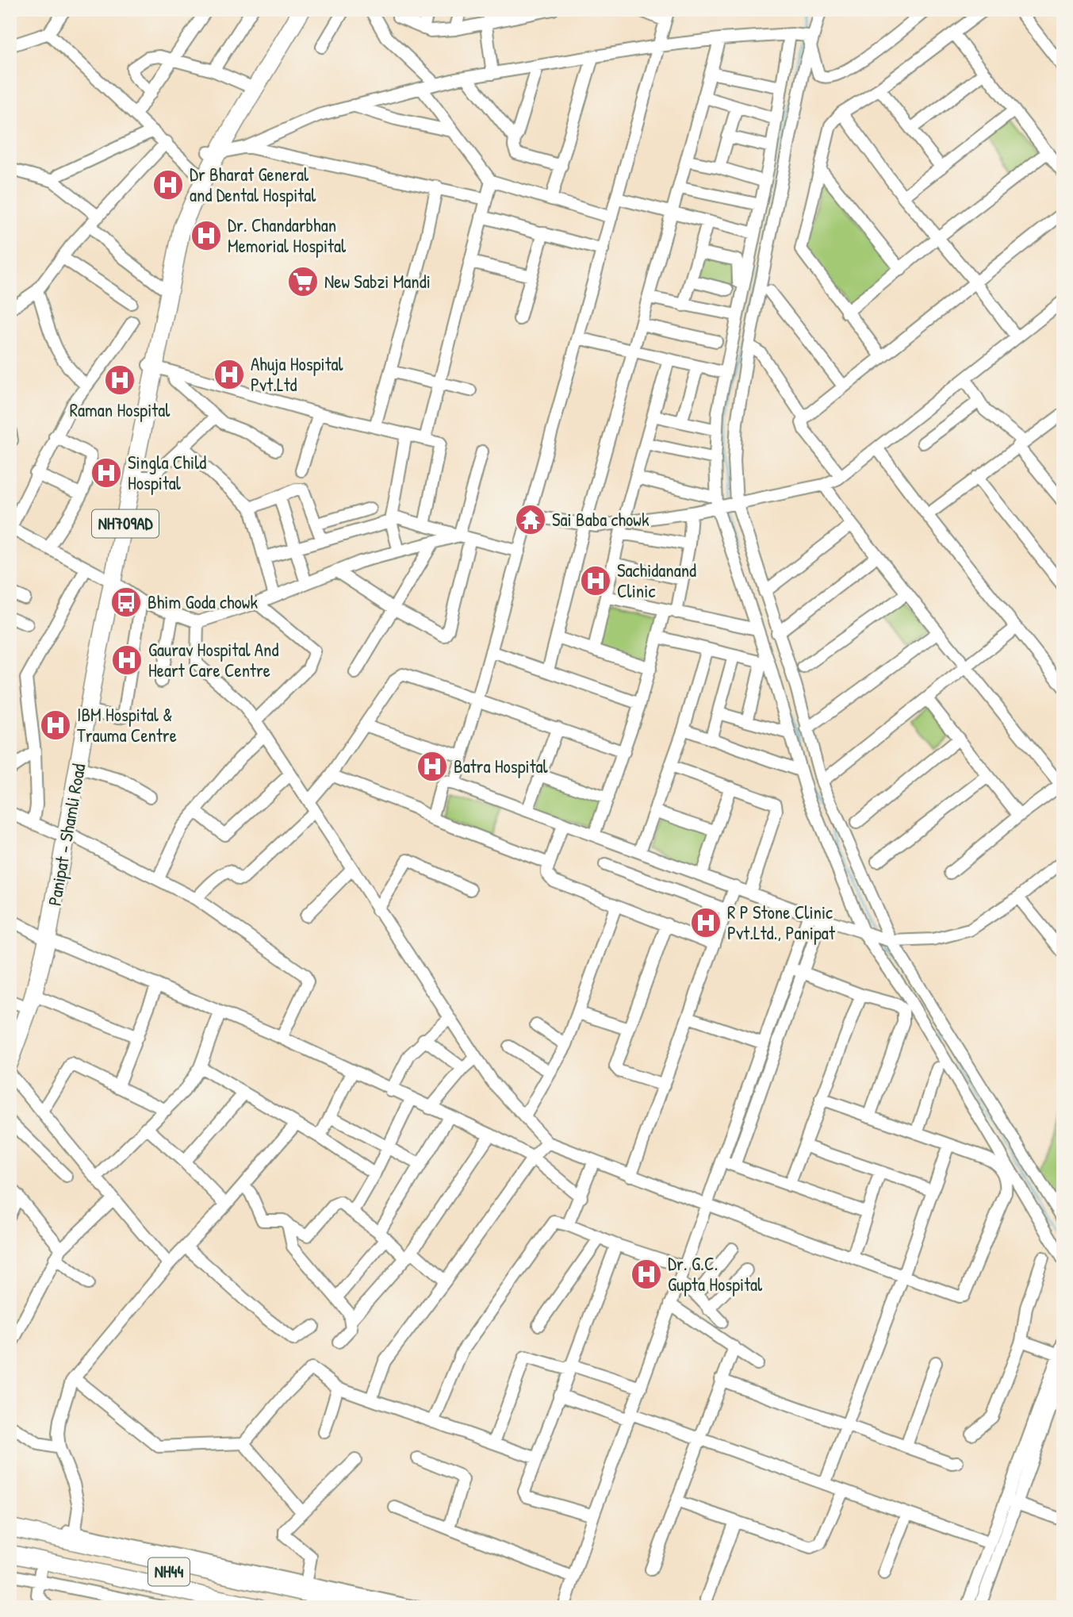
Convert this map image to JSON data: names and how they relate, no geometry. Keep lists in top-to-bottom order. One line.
{"streets":{"highway":["NH709AD","Panipat - Shamli Road","NH44"]},"places":{"hospital":["Dr Bharat General and Dental Hospital","Dr. Chandarbhan Memorial Hospital","Ahuja Hospital Pvt.Ltd","Raman Hospital","Singla Child Hospital","Sachidanand Clinic","Gaurav Hospital And Heart Care Centre","IBM Hospital & Trauma Centre","Batra Hospital","R P Stone Clinic Pvt.Ltd., Panipat","Dr. G.C. Gupta Hospital"],"supermarket":["New Sabzi Mandi"],"temple":["Sai Baba chowk"],"bus stop":["Bhim Goda chowk"]}}
